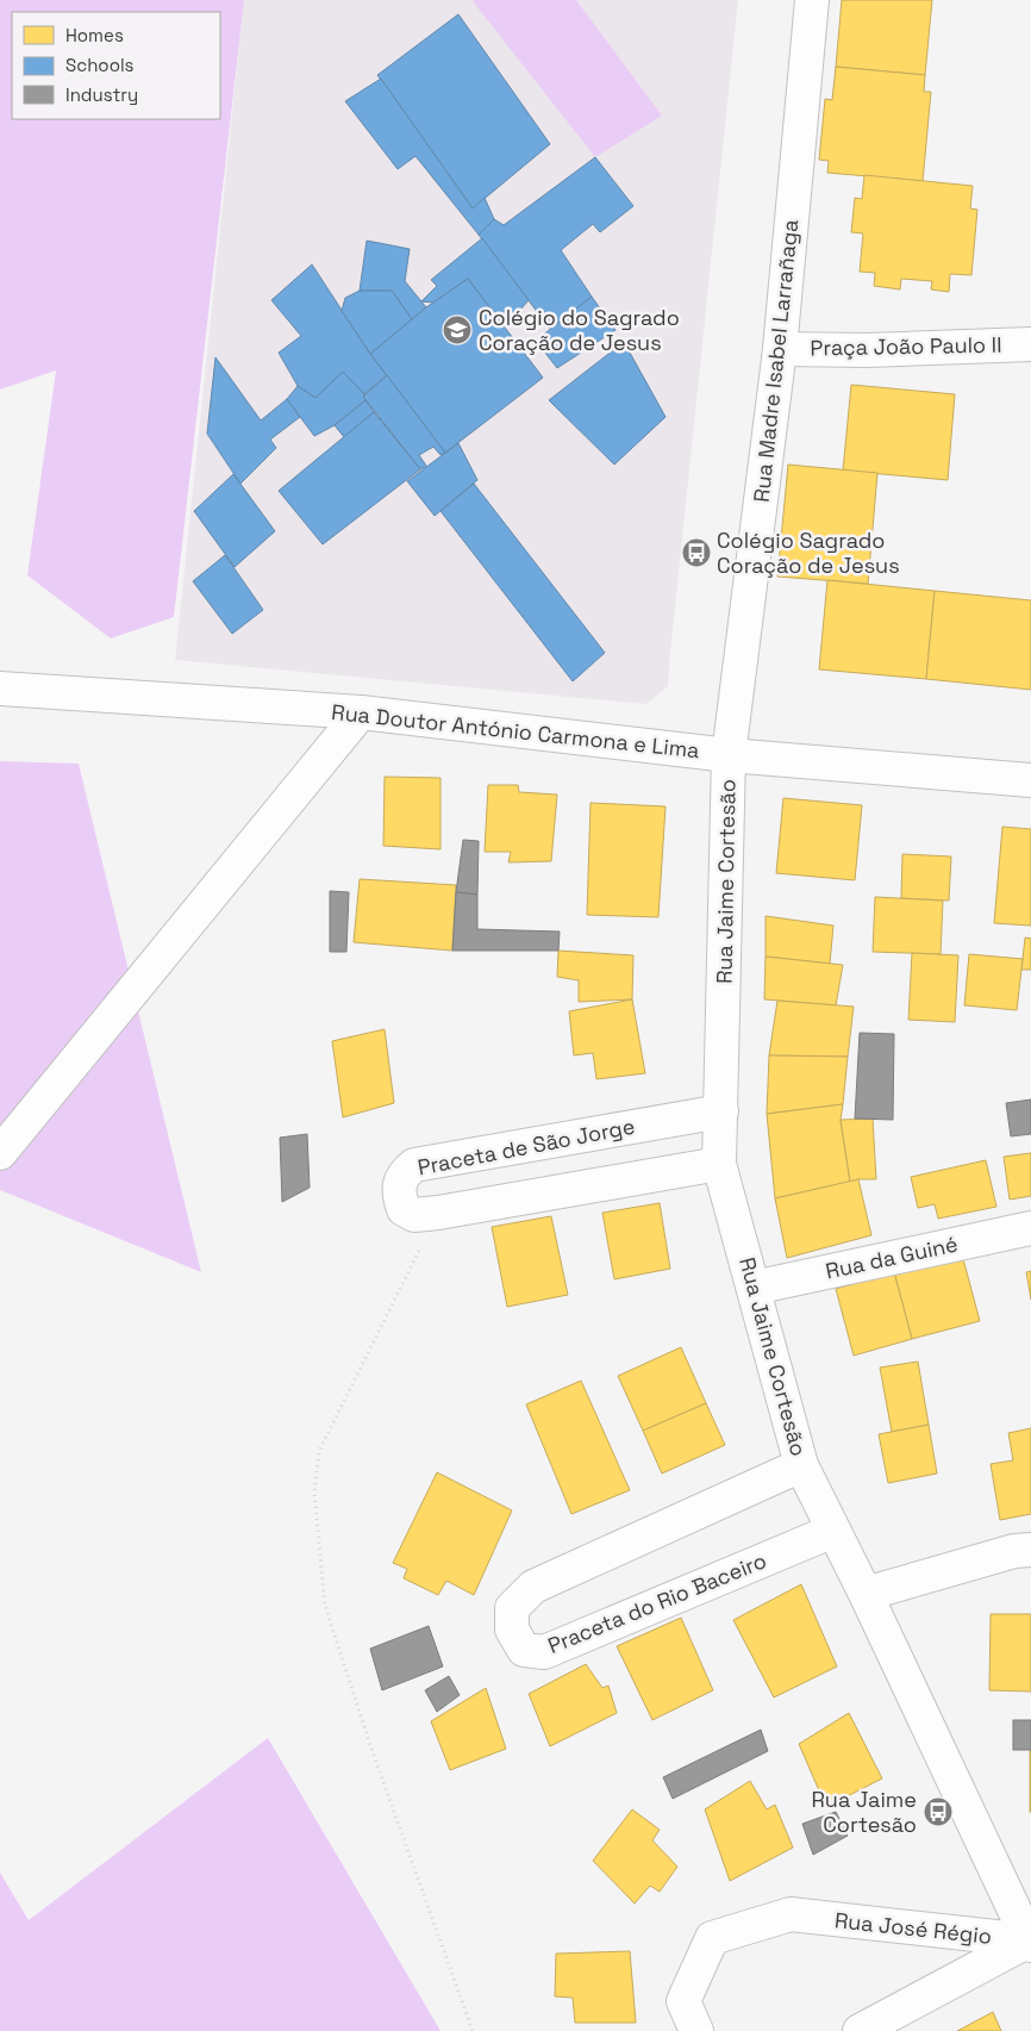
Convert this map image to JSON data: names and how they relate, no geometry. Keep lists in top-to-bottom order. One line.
{"streets":{"street":["Praça João Paulo II","Rua Madre Isabel Larrañaga","Rua Doutor António Carmona e Lima","Rua Jaime Cortesão","Praceta de São Jorge","Rua da Guiné","Praceta do Rio Baceiro","Rua José Régio"]},"crossings":[["Praça João Paulo II","Rua Madre Isabel Larrañaga"],["Rua Madre Isabel Larrañaga","Rua Doutor António Carmona e Lima"],["Rua Madre Isabel Larrañaga","Rua Jaime Cortesão"],["Rua Doutor António Carmona e Lima","Rua Jaime Cortesão"],["Rua Jaime Cortesão","Praceta de São Jorge"],["Rua Jaime Cortesão","Rua da Guiné"],["Rua Jaime Cortesão","Praceta do Rio Baceiro"],["Rua Jaime Cortesão","Rua José Régio"]],"places":{"school or university":["Colégio do Sagrado Coração de Jesus"],"bus stop":["Colégio Sagrado Coração de Jesus","Rua Jaime Cortesão"]},"legend":["Homes","Schools","Industry"]}
